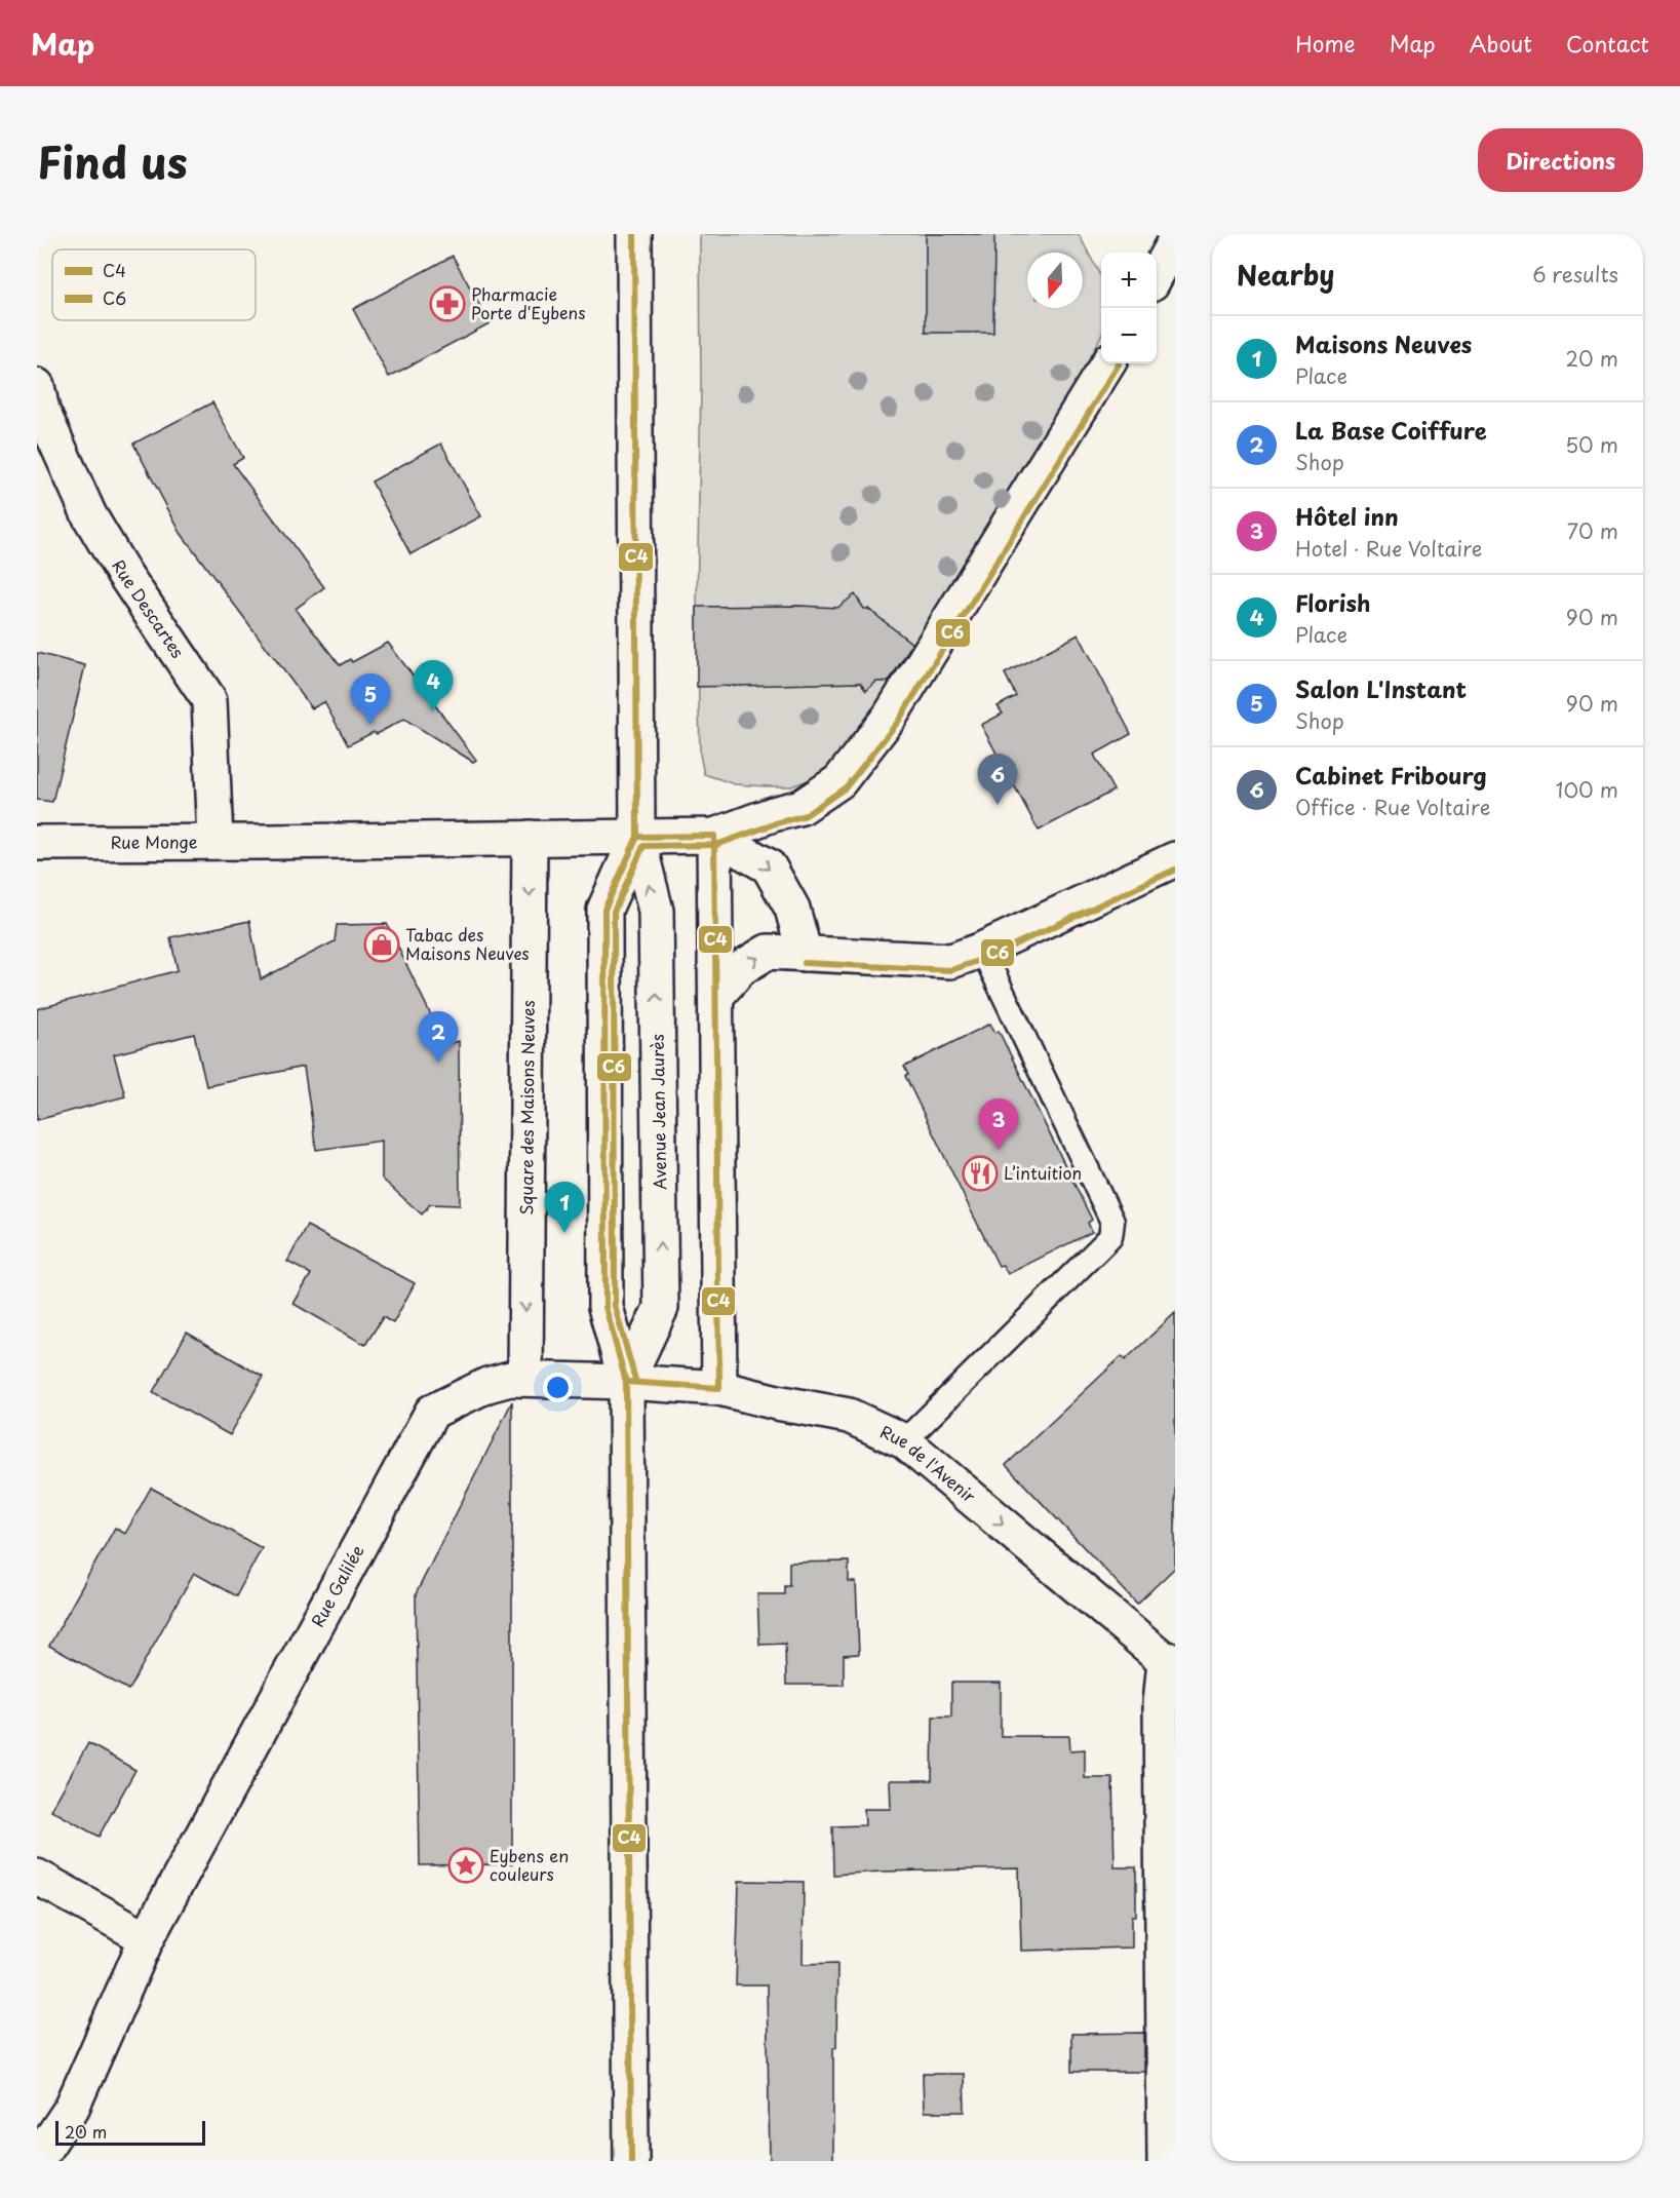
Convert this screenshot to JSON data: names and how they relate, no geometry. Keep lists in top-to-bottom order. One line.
{"streets":{"street":["Rue Descartes","Rue Monge","Square des Maisons Neuves","Avenue Jean Jaurès","Rue de l'Avenir","Rue Galilée"]},"crossings":[["Rue Descartes","Rue Monge"],["Rue Monge","Square des Maisons Neuves"],["Square des Maisons Neuves","Rue Galilée"],["Avenue Jean Jaurès","Rue de l'Avenir"],["Avenue Jean Jaurès","Rue Galilée"],["Rue de l'Avenir","Rue Galilée"]],"one_way":["Rue de l'Avenir"],"places":{"pharmacy":["Pharmacie Porte d'Eybens"],"shop":["Tabac des Maisons Neuves"],"restaurant":["L’intuition"],"place":["Eybens en couleurs"]},"lines":["transit line C4","transit line C6"],"legend":["C4","C6"],"scale_bar":"20 m","north":"bottom","page":{"header":"Map","nav":["Home","Map","About","Contact"],"title":"Find us","buttons":"Directions","heading":["Nearby","6 results"],"map_buttons":["+","−"],"list":[{"mark":"1","name":"Maisons Neuves","note":"Place","value":"20 m"},{"mark":"2","name":"La Base Coiffure","note":"Shop","value":"50 m"},{"mark":"3","name":"Hôtel inn","note":"Hotel · Rue Voltaire","value":"70 m"},{"mark":"4","name":"Florish","note":"Place","value":"90 m"},{"mark":"5","name":"Salon L'Instant","note":"Shop","value":"90 m"},{"mark":"6","name":"Cabinet Fribourg","note":"Office · Rue Voltaire","value":"100 m"}],"pins":["4","5","6","2","3","1"],"scale":"20 m"}}
